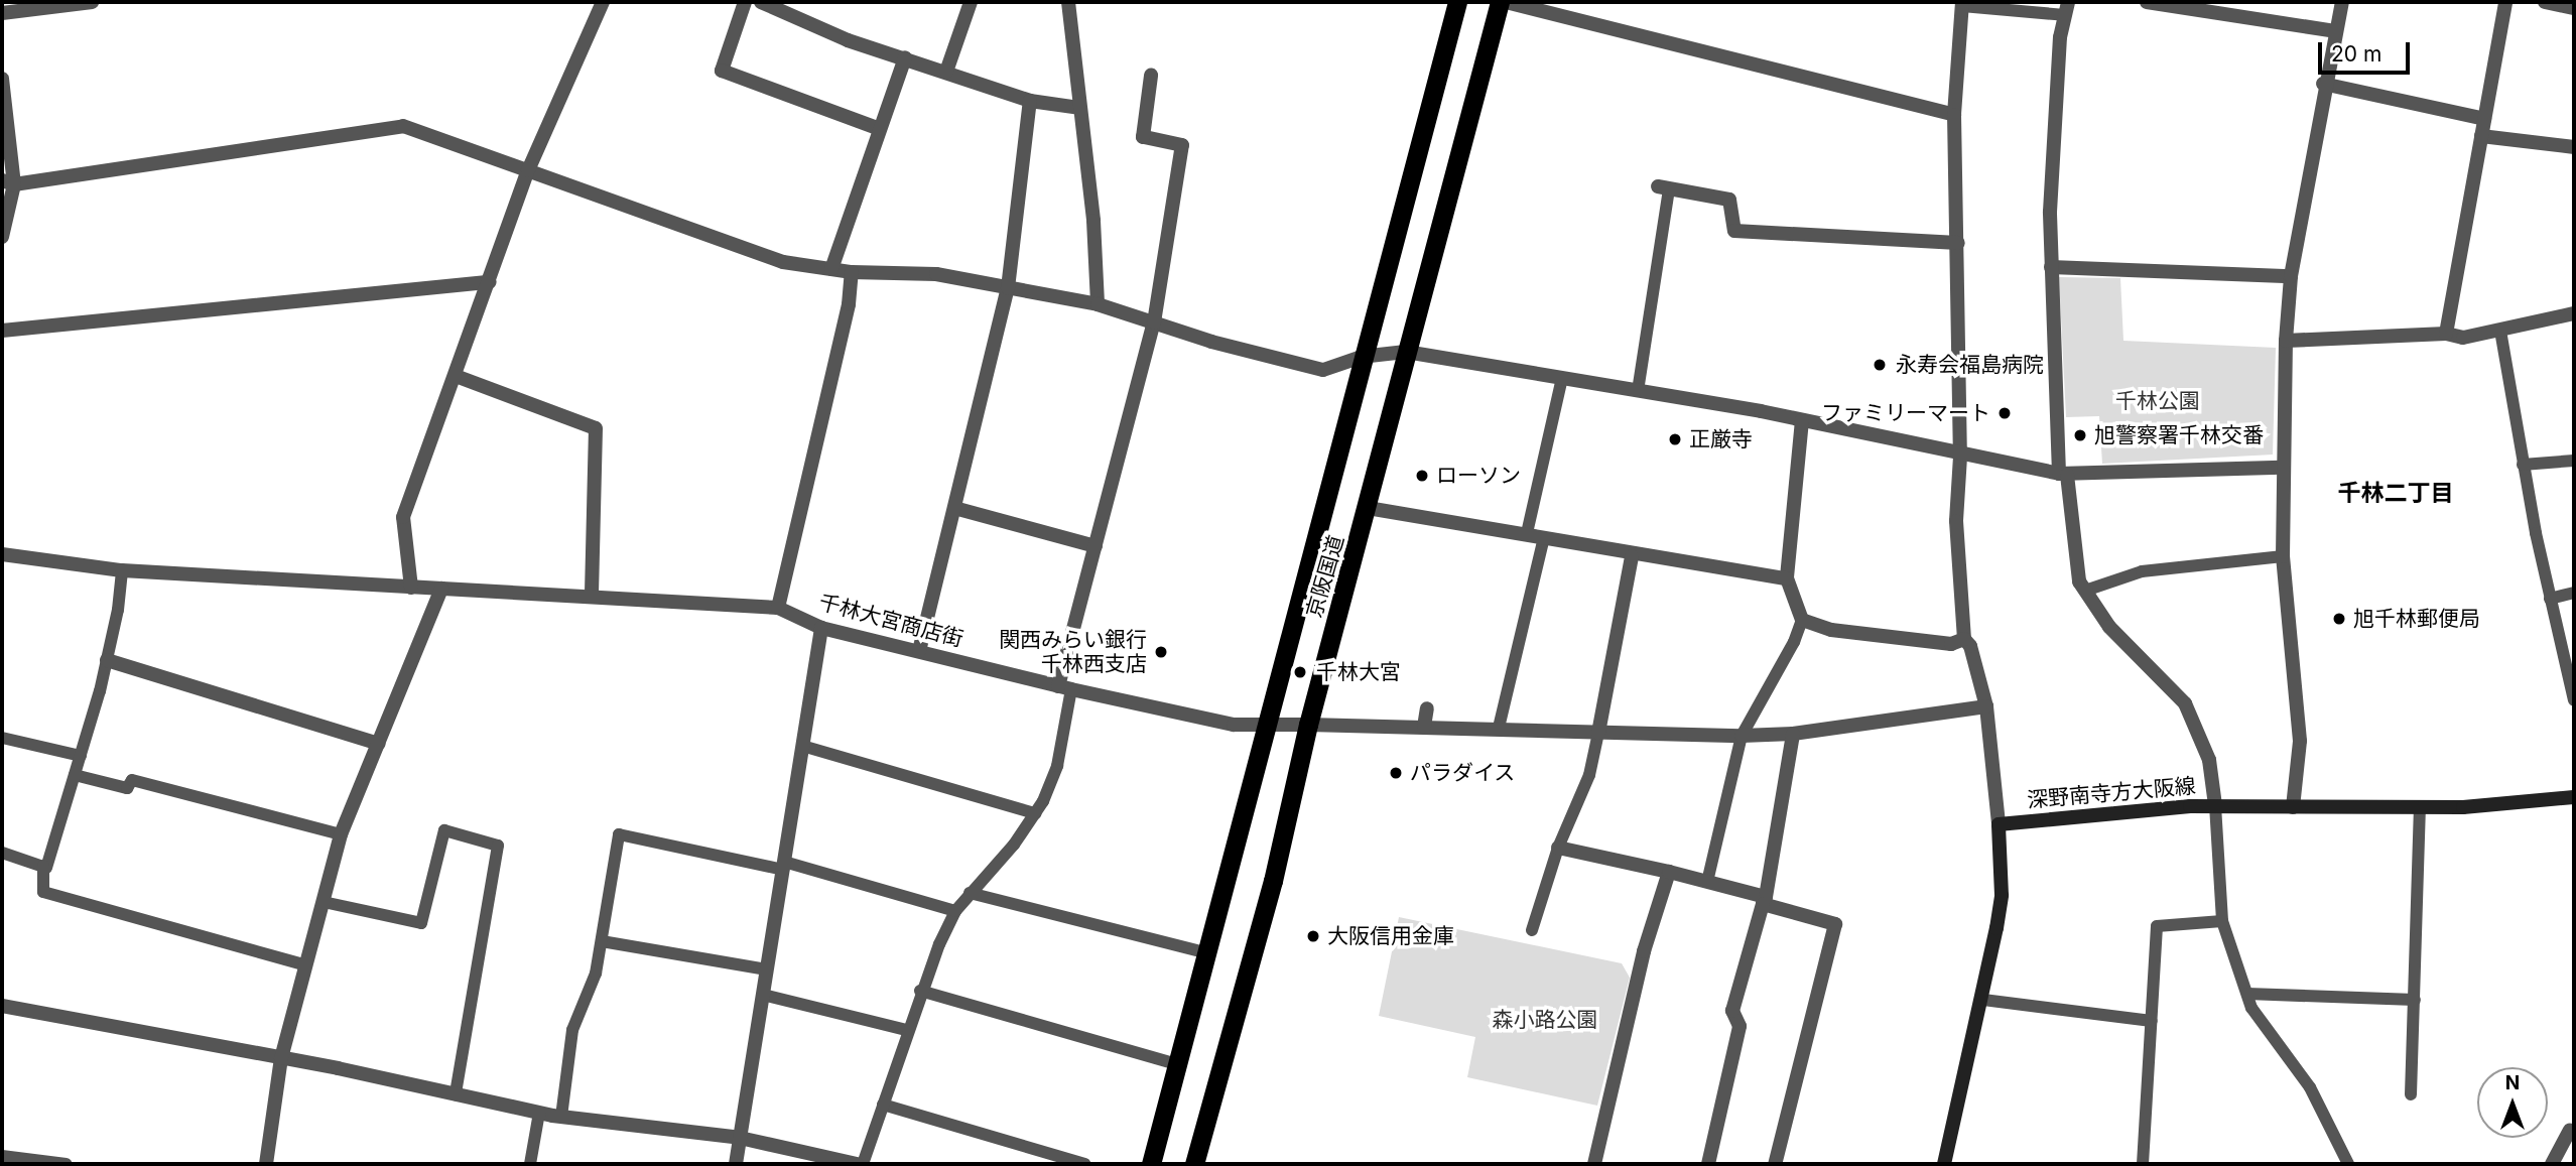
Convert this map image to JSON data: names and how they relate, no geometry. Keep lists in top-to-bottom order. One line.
{"streets":{"highway":["京阪国道"],"main road":["深野南寺方大阪線"],"street":["千林大宮商店街"]},"crossings":[["京阪国道","千林大宮商店街"]],"districts":["千林二丁目"],"parks":["千林公園","森小路公園"],"places":["永寿会福島病院","ファミリーマート","旭警察署千林交番","正厳寺","ローソン","旭千林郵便局","関西みらい銀行 千林西支店","千林大宮","パラダイス","大阪信用金庫"],"scale_bar":"20 m","north":"top"}
